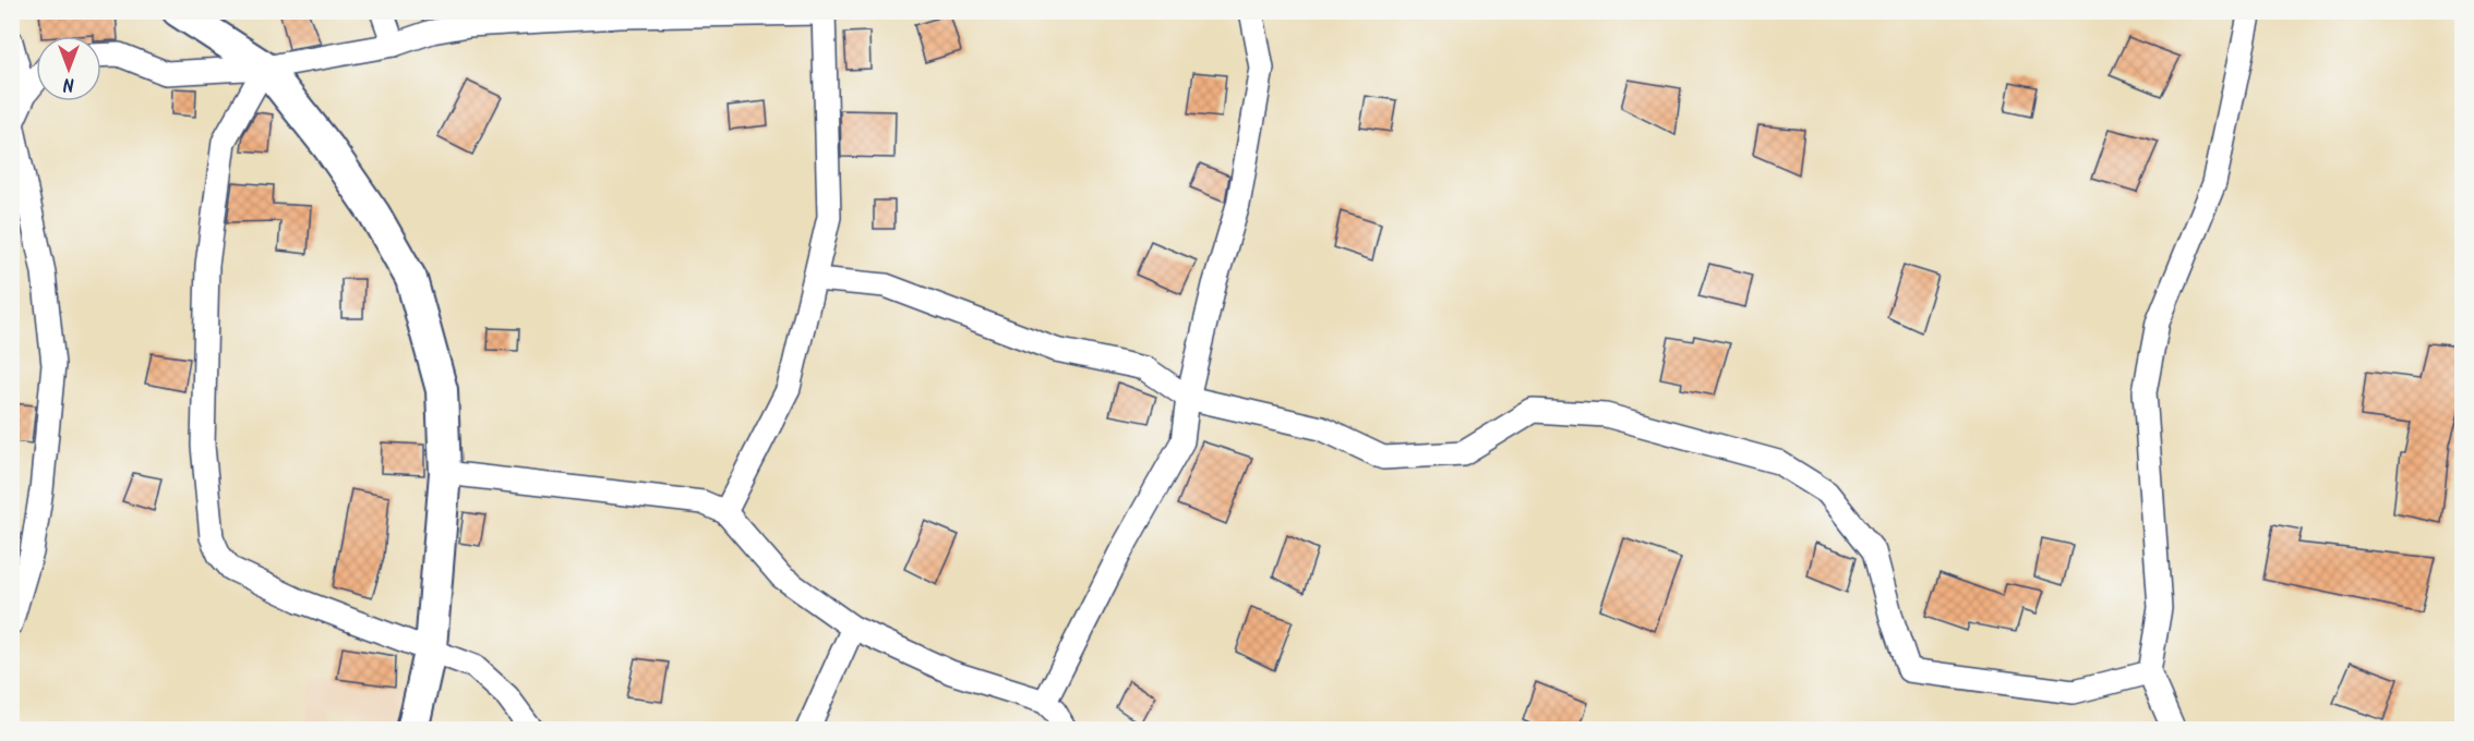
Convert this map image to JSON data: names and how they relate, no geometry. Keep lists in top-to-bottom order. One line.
{"north":"bottom"}
